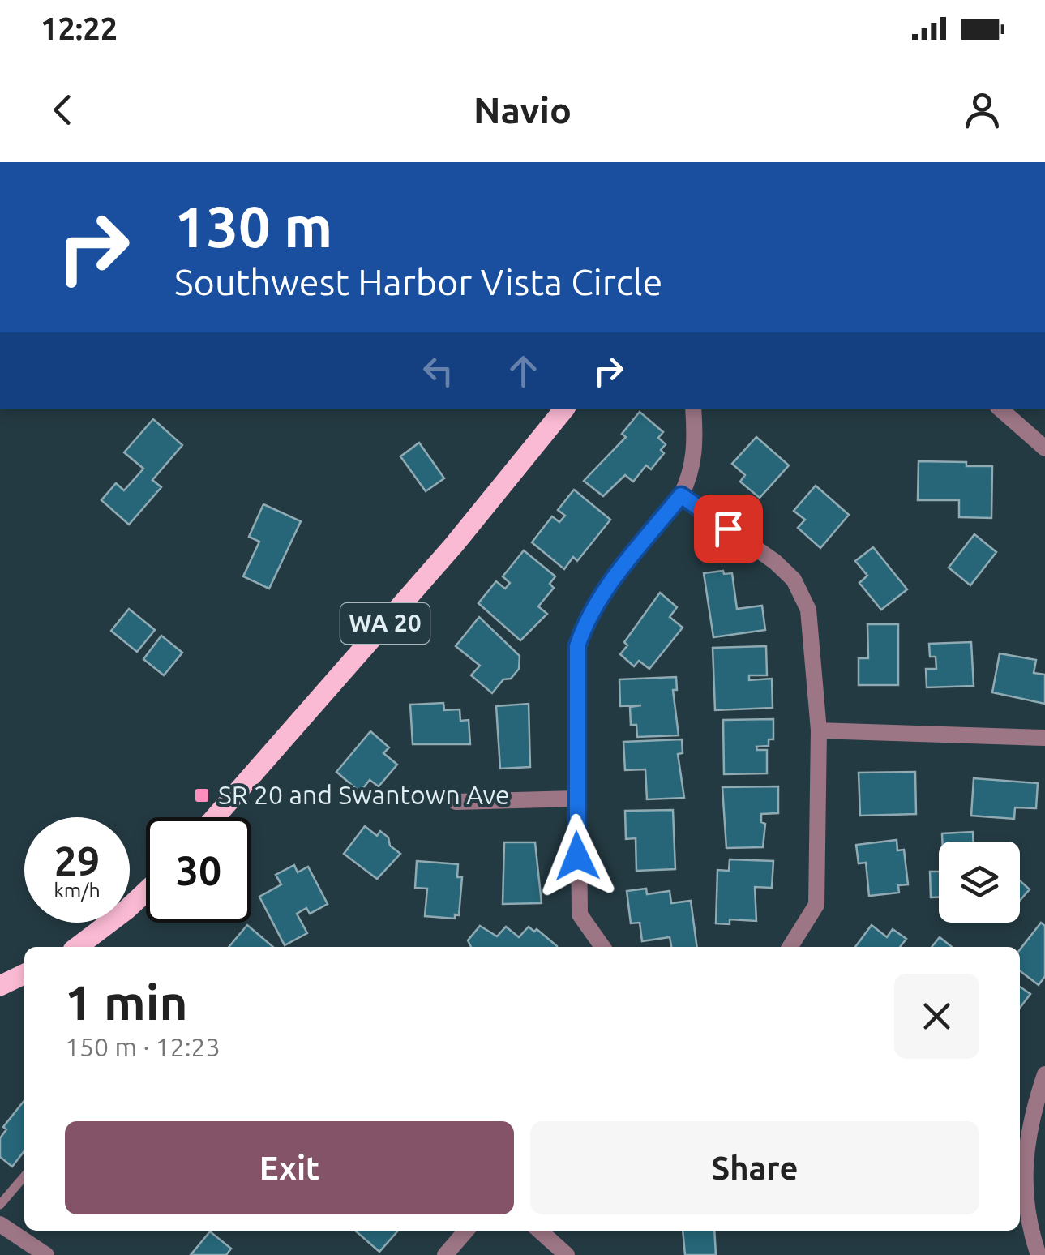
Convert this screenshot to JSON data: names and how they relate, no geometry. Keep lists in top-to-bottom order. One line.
{"streets":{"main road":["WA 20"]},"places":{"transit":["SR 20 and Swantown Ave"]},"page":{"status":"12:22","header":"Navio","turn":["130 m","Southwest Harbor Vista Circle"],"speed":"29 km/h","limit":"30","heading":["1 min","150 m · 12:23"],"buttons":["Exit","Share"]}}
